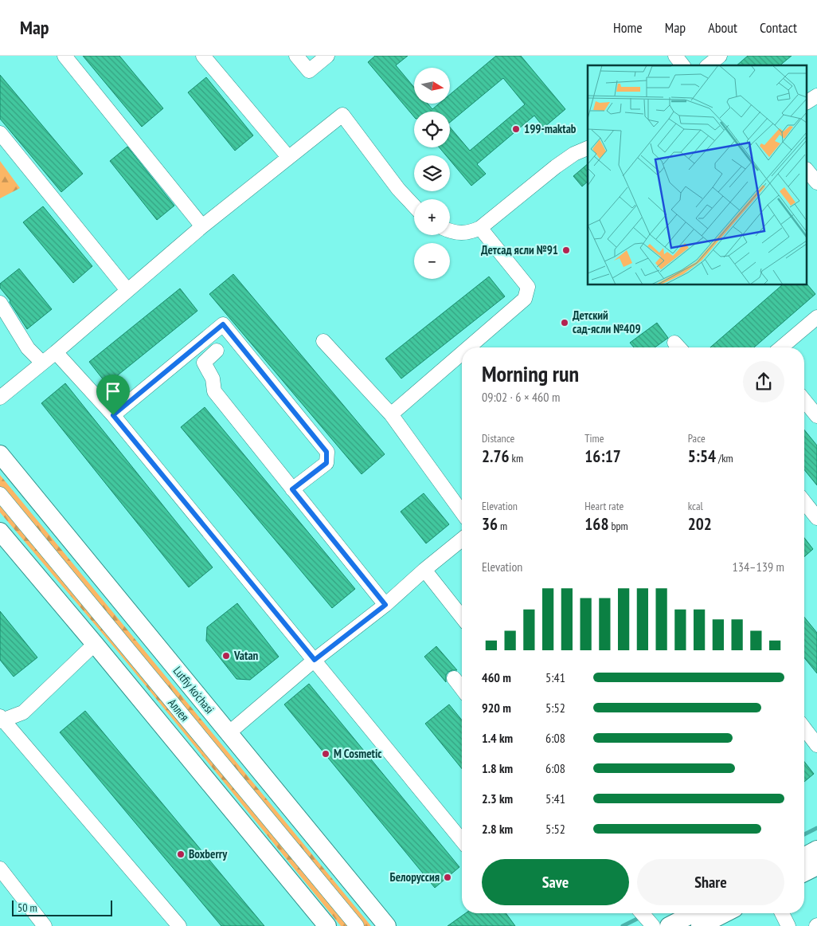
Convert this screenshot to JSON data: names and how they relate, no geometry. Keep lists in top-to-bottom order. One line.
{"streets":{"main road":["Lutfiy ko'chasi"],"street":["Аллея"]},"places":["199-maktab","Детсад ясли №91","Детский сад-ясли №409","Vatan","M Cosmetic","Boxberry","Белоруссия"],"scale_bar":"50 m","north":"right","page":{"header":"Map","nav":["Home","Map","About","Contact"],"map_buttons":["+","−"],"heading":["Morning run","09:02 · 6 × 460 m"],"stats":[["Distance","2.76 km"],["Time","16:17"],["Pace","5:54 /km"],["Elevation","36 m"],["Heart rate","168 bpm"],["kcal","202"]],"chart":["Elevation","134–139 m"],"list":[{"name":"460 m","note":"5:41"},{"name":"920 m","note":"5:52"},{"name":"1.4 km","note":"6:08"},{"name":"1.8 km","note":"6:08"},{"name":"2.3 km","note":"5:41"},{"name":"2.8 km","note":"5:52"}],"buttons":["Save","Share"],"scale":"50 m"}}
